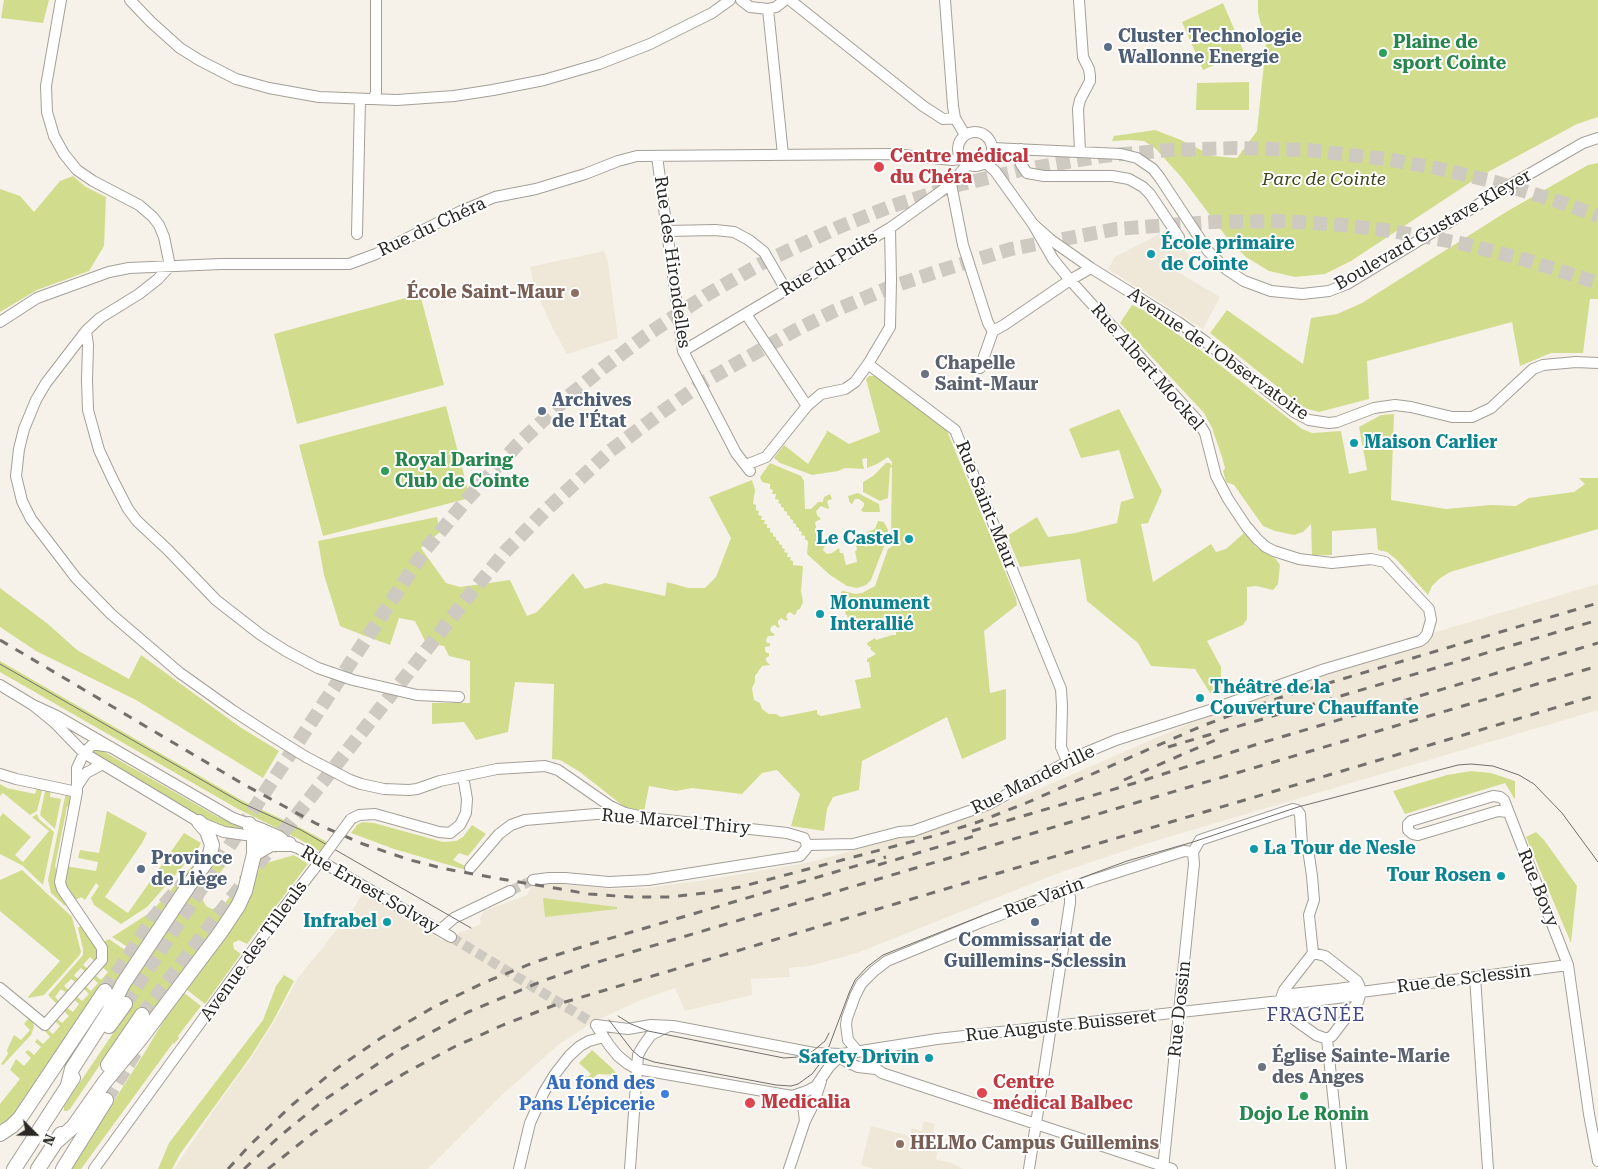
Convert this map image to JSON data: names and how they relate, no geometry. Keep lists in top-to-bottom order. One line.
{"streets":{"street":["Rue du Chéra","Boulevard Gustave Kleyer","Rue des Hirondelles","Rue du Puits","Avenue de l'Observatoire","Rue Albert Mockel","Rue Saint-Maur","Rue Mandeville","Rue Marcel Thiry","Rue Bovy","Rue Ernest Solvay","Rue Varin","Avenue des Tilleuls","Rue de Sclessin","Rue Dossin","Rue Auguste Buisseret"]},"crossings":[["Rue du Chéra","Boulevard Gustave Kleyer"],["Rue du Chéra","Rue des Hirondelles"],["Rue du Chéra","Rue du Puits"],["Rue du Chéra","Avenue de l'Observatoire"],["Boulevard Gustave Kleyer","Rue du Puits"],["Boulevard Gustave Kleyer","Avenue de l'Observatoire"],["Rue des Hirondelles","Rue du Puits"],["Rue du Puits","Avenue de l'Observatoire"],["Avenue de l'Observatoire","Rue Albert Mockel"],["Rue Albert Mockel","Rue Mandeville"],["Rue Saint-Maur","Rue Mandeville"],["Rue Mandeville","Rue Marcel Thiry"],["Rue Bovy","Rue de Sclessin"],["Rue Varin","Rue Dossin"],["Rue Varin","Rue Auguste Buisseret"],["Rue de Sclessin","Rue Auguste Buisseret"],["Rue Dossin","Rue Auguste Buisseret"]],"districts":["FRAGNÉE"],"parks":["Parc de Cointe"],"places":["Cluster Technologie Wallonne Energie","Plaine de sport Cointe","Centre médical du Chéra","École primaire de Cointe","École Saint-Maur","Chapelle Saint-Maur","Archives de l'État","Maison Carlier","Royal Daring Club de Cointe","Le Castel","Monument Interallié","Théâtre de la Couverture Chauffante","La Tour de Nesle","Province de Liège","Tour Rosen","Infrabel","Commissariat de Guillemins-Sclessin","Safety Drivin","Église Sainte-Marie des Anges","Centre médical Balbec","Au fond des Pans L'épicerie","Dojo Le Ronin","Medicalia","HELMo Campus Guillemins"],"north":"bottom right"}
